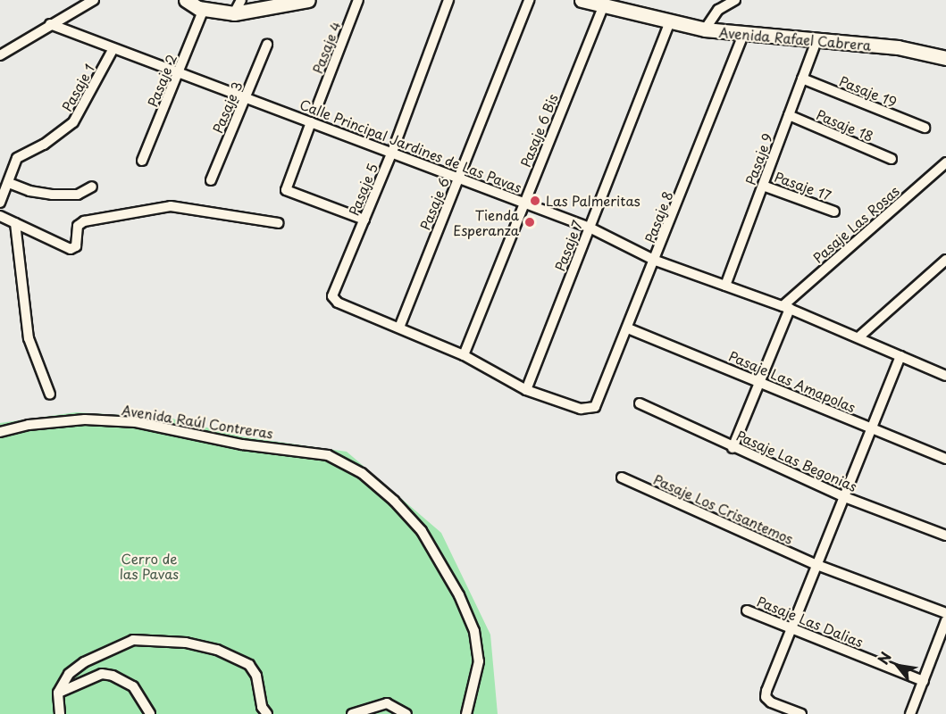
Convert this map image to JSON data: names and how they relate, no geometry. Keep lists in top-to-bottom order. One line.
{"streets":{"street":["Avenida Rafael Cabrera","Pasaje 4","Pasaje 2","Pasaje 1","Pasaje 19","Pasaje 3","Pasaje 18","Pasaje 6 Bis","Calle Principal Jardines de Las Pavas","Pasaje 9","Pasaje 17","Pasaje 5","Pasaje 6","Pasaje 8","Pasaje Las Rosas","Pasaje 7","Pasaje Las Amapolas","Avenida Raúl Contreras","Pasaje Las Begonias","Pasaje Los Crisantemos","Pasaje Las Dalias"]},"crossings":[["Avenida Rafael Cabrera","Pasaje 6 Bis"],["Avenida Rafael Cabrera","Pasaje 9"],["Avenida Rafael Cabrera","Pasaje 8"],["Avenida Rafael Cabrera","Pasaje 7"],["Pasaje 2","Calle Principal Jardines de Las Pavas"],["Pasaje 1","Calle Principal Jardines de Las Pavas"],["Pasaje 19","Pasaje 9"],["Pasaje 3","Calle Principal Jardines de Las Pavas"],["Pasaje 18","Pasaje 9"],["Pasaje 6 Bis","Calle Principal Jardines de Las Pavas"],["Calle Principal Jardines de Las Pavas","Pasaje 9"],["Calle Principal Jardines de Las Pavas","Pasaje 5"],["Calle Principal Jardines de Las Pavas","Pasaje 6"],["Calle Principal Jardines de Las Pavas","Pasaje 8"],["Calle Principal Jardines de Las Pavas","Pasaje Las Rosas"],["Calle Principal Jardines de Las Pavas","Pasaje 7"],["Pasaje 9","Pasaje 17"],["Pasaje 5","Pasaje 6"],["Pasaje 8","Pasaje 7"],["Pasaje 8","Pasaje Las Amapolas"]],"parks":["Cerro de las Pavas"],"places":["Las Palmeritas","Tienda Esperanza"],"north":"top left"}
